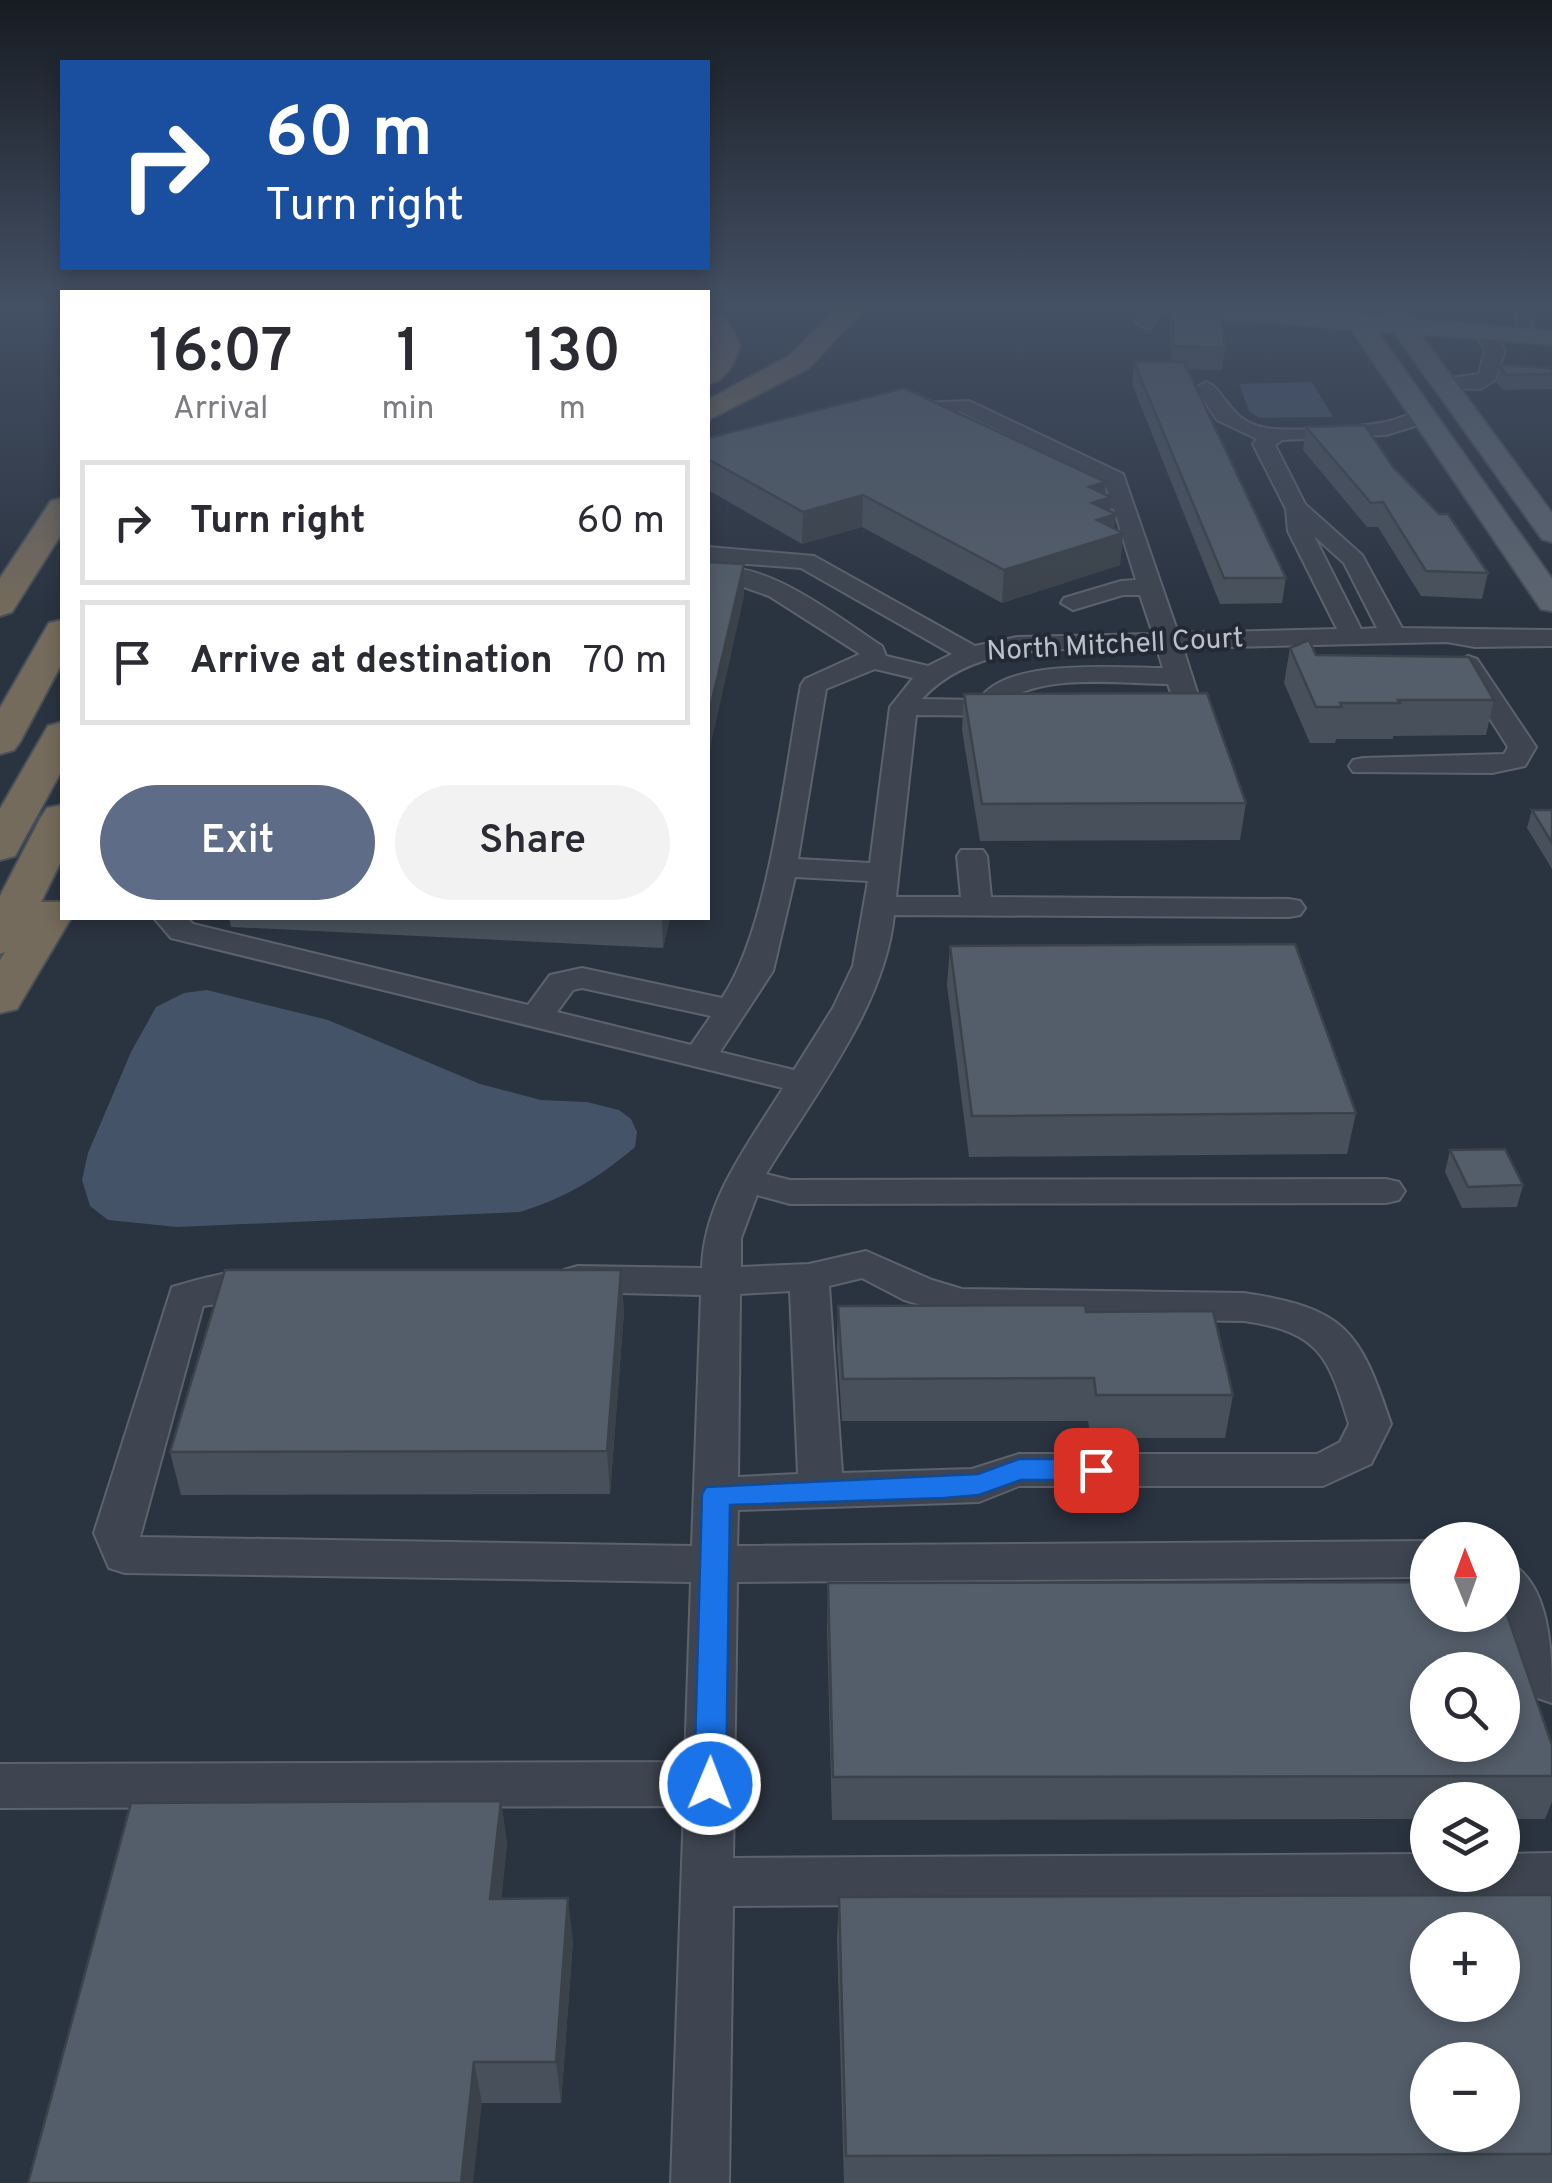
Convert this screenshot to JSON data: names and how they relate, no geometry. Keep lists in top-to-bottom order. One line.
{"streets":{"street":["North Mitchell Court"]},"north":"top","page":{"turn":["60 m","Turn right"],"eta":["16:07","Arrival","1","min","130","m"],"list":[{"name":"Turn right","value":"60 m"},{"name":"Arrive at destination","value":"70 m"}],"buttons":["Exit","Share"],"map_buttons":["+","−"]}}
